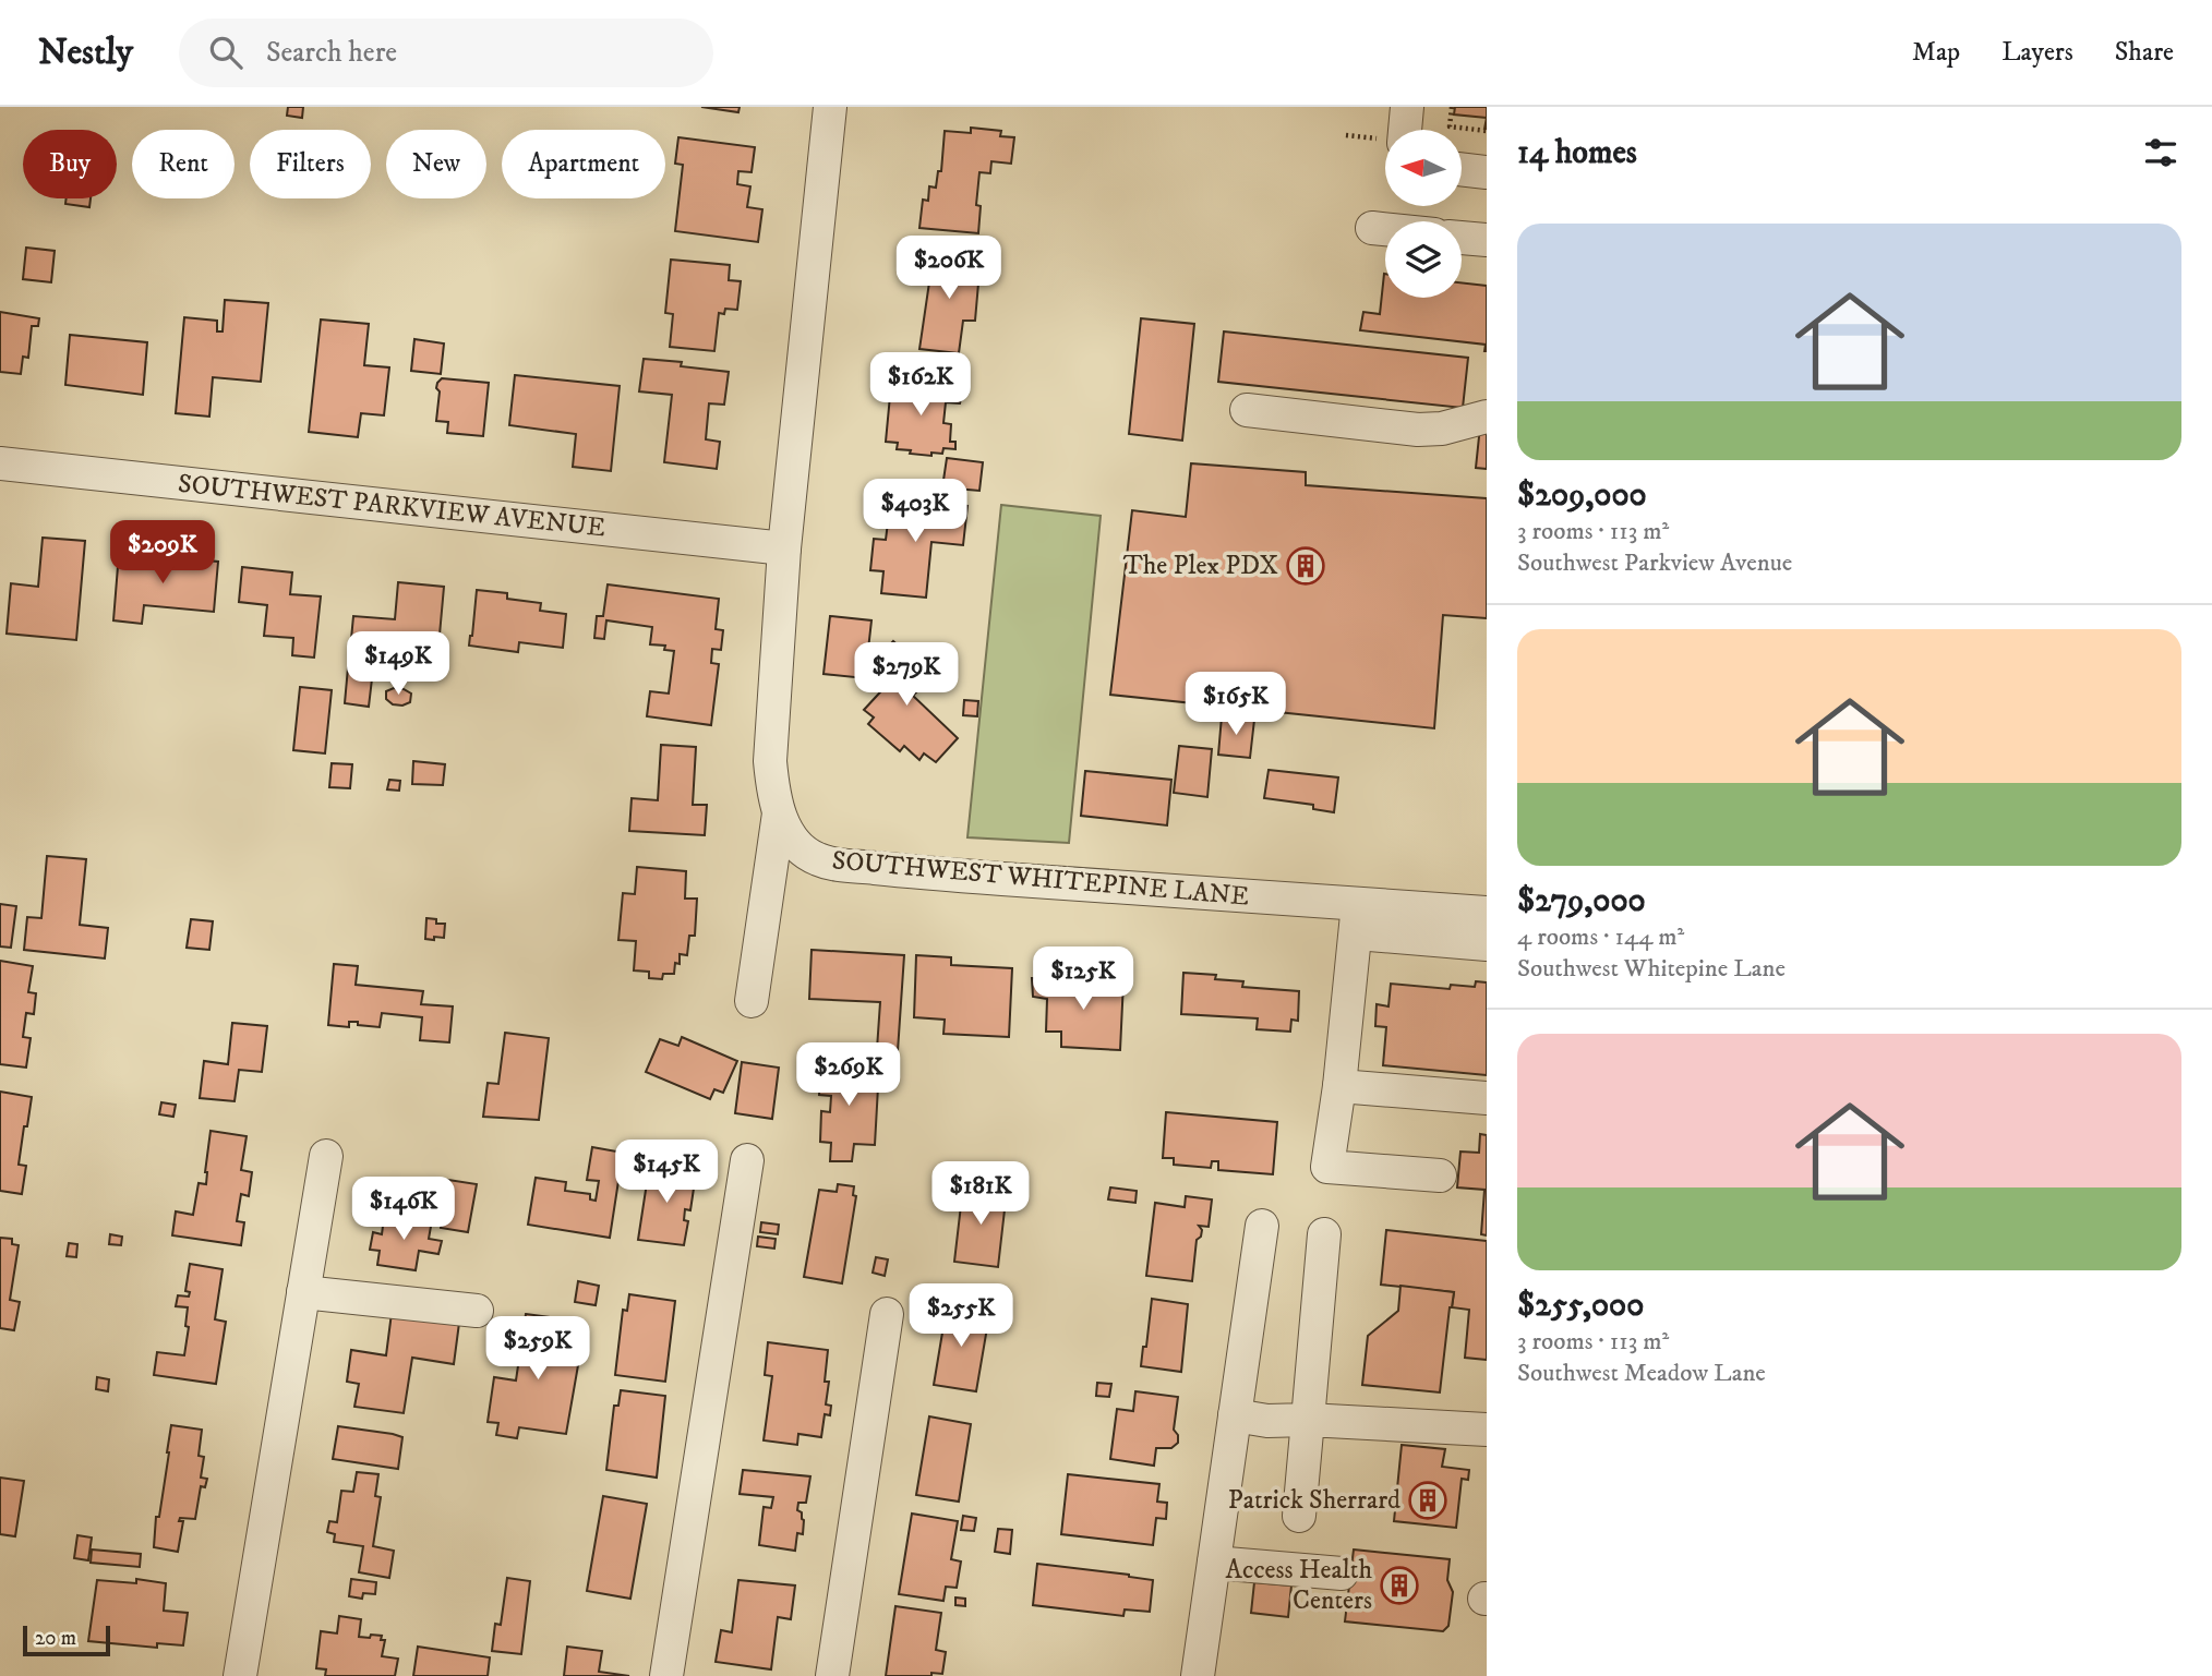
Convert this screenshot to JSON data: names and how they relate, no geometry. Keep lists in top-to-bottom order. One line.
{"streets":{"street":["SOUTHWEST PARKVIEW AVENUE","SOUTHWEST WHITEPINE LANE"]},"crossings":[["SOUTHWEST PARKVIEW AVENUE","SOUTHWEST WHITEPINE LANE"]],"places":{"building":["The Plex PDX","Patrick Sherrard","Access Health Centers"]},"scale_bar":"20 m","north":"left","page":{"header":"Nestly","search":"Search here","nav":["Map","Layers","Share"],"heading":"14 homes","chip":["Buy","Rent","Filters","New","Apartment"],"list":[{"name":"$209,000","note":"3 rooms · 113 m² · Southwest Parkview Avenue"},{"name":"$279,000","note":"4 rooms · 144 m² · Southwest Whitepine Lane"},{"name":"$255,000","note":"3 rooms · 113 m² · Southwest Meadow Lane"}],"price":["$206K","$162K","$403K","$209K","$149K","$279K","$165K","$125K","$269K","$145K","$181K","$146K","$255K","$259K"],"scale":"20 m"}}
